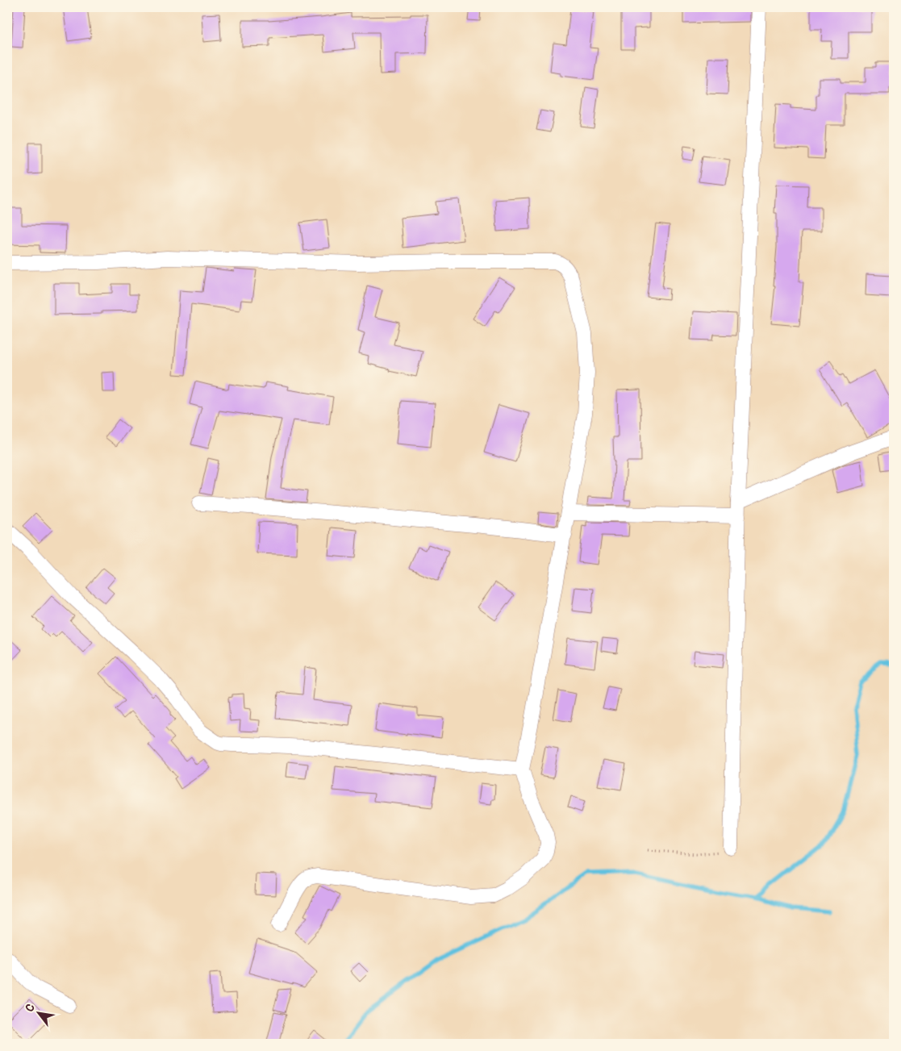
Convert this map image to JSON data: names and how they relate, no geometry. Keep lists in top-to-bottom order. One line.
{"north":"top left"}
